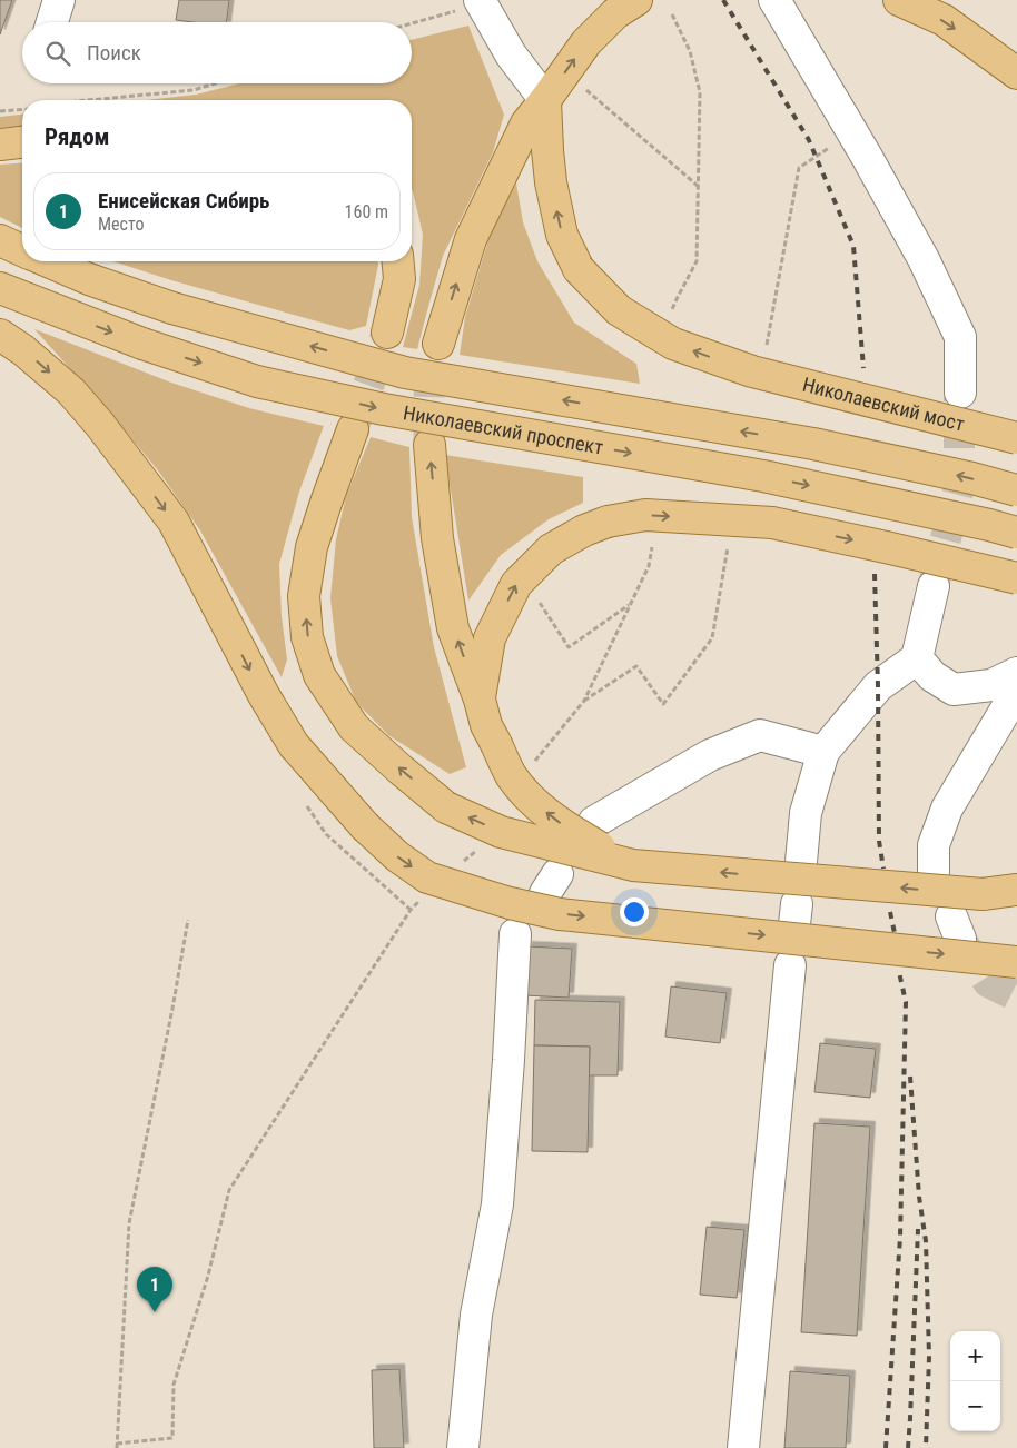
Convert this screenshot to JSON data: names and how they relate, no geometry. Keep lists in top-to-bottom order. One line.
{"streets":{"main road":["Николаевский мост","Николаевский проспект"]},"one_way":["Николаевский мост"],"page":{"search":"Поиск","heading":"Рядом","list":[{"mark":"1","name":"Енисейская Сибирь","note":"Место","value":"160 m"}],"pins":"1","map_buttons":["+","−"]}}
